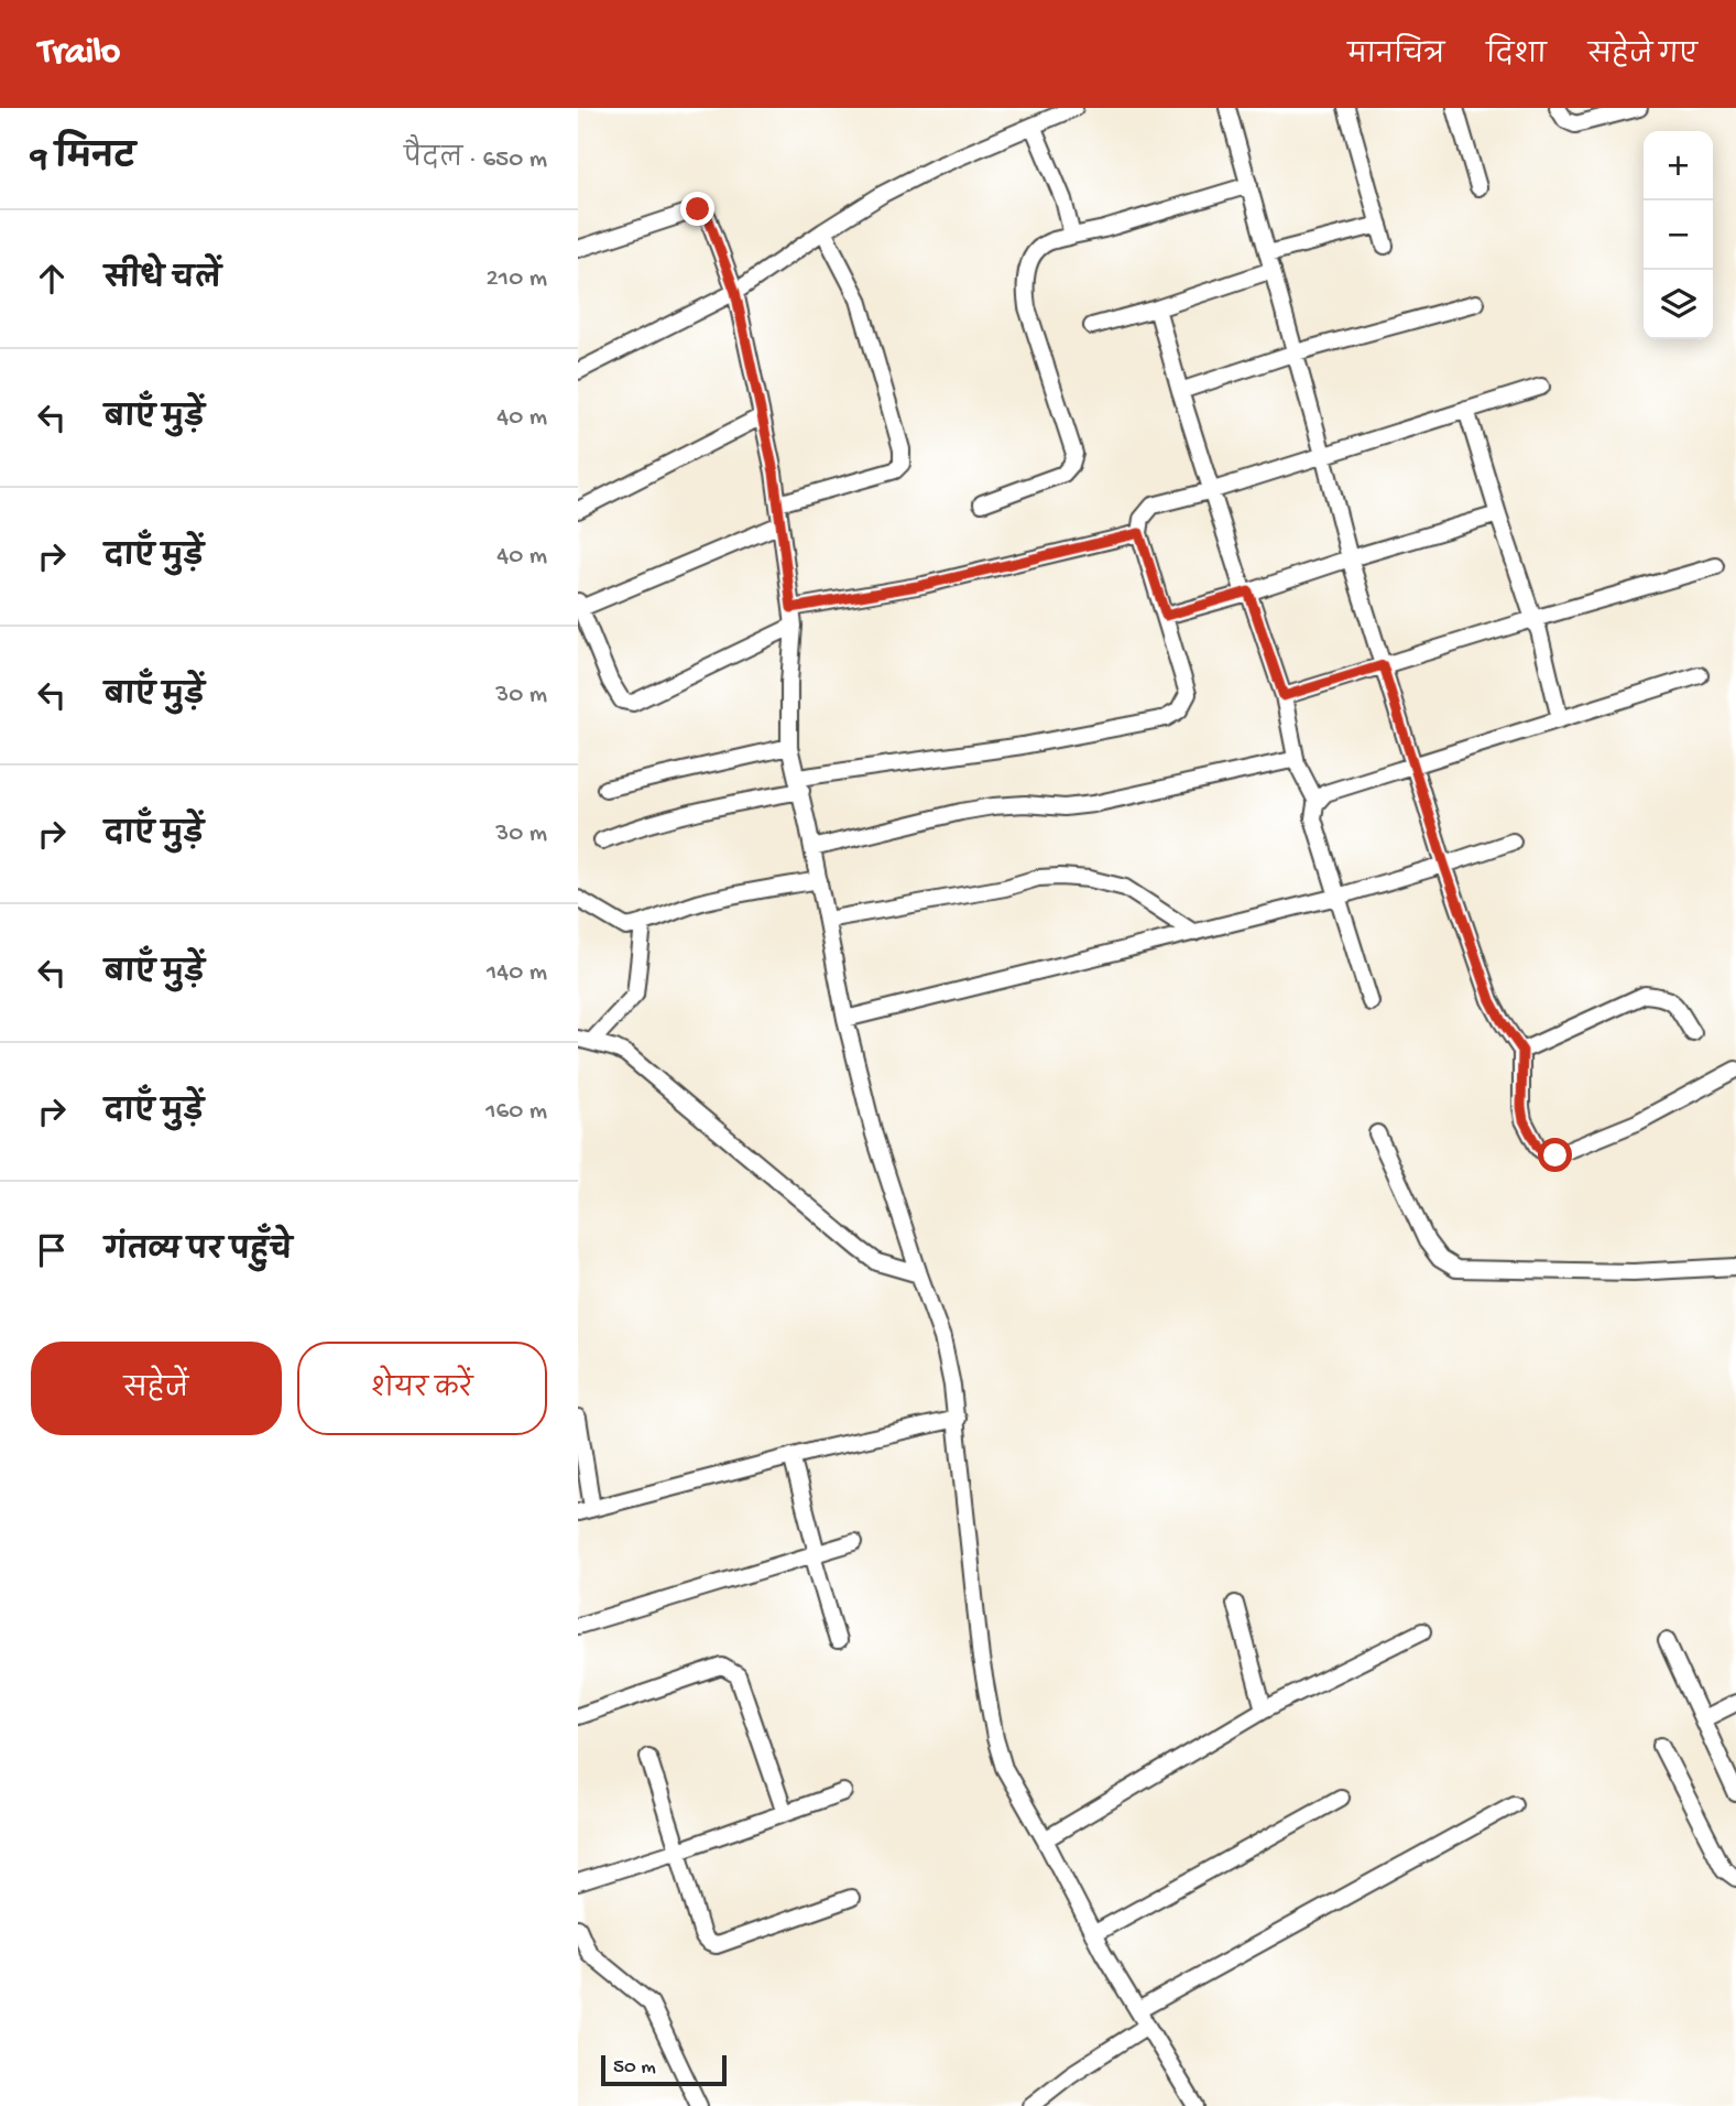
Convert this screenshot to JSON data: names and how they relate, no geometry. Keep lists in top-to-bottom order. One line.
{"scale_bar":"50 m","page":{"header":"Trailo","nav":["मानचित्र","दिशा","सहेजे गए"],"heading":["9 मिनट","पैदल · 650 m"],"map_buttons":["+","−"],"list":[["सीधे चलें","210 m"],["बाएँ मुड़ें","40 m"],["दाएँ मुड़ें","40 m"],["बाएँ मुड़ें","30 m"],["दाएँ मुड़ें","30 m"],["बाएँ मुड़ें","140 m"],["दाएँ मुड़ें","160 m"],"गंतव्य पर पहुँचे"],"buttons":["सहेजें","शेयर करें"],"scale":"50 m"}}
